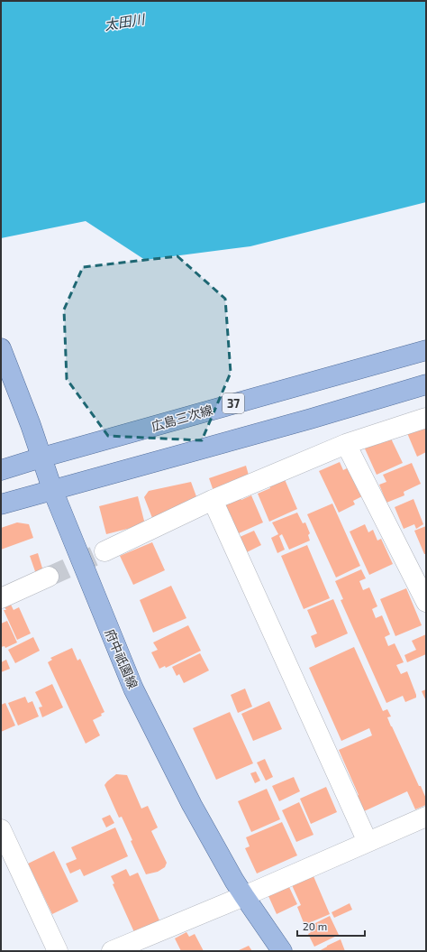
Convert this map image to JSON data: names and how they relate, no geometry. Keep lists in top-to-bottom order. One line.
{"streets":{"main road":["37","広島三次線","府中祇園線"]},"crossings":[["広島三次線","府中祇園線"]],"water":["太田川"],"scale_bar":"20 m"}
